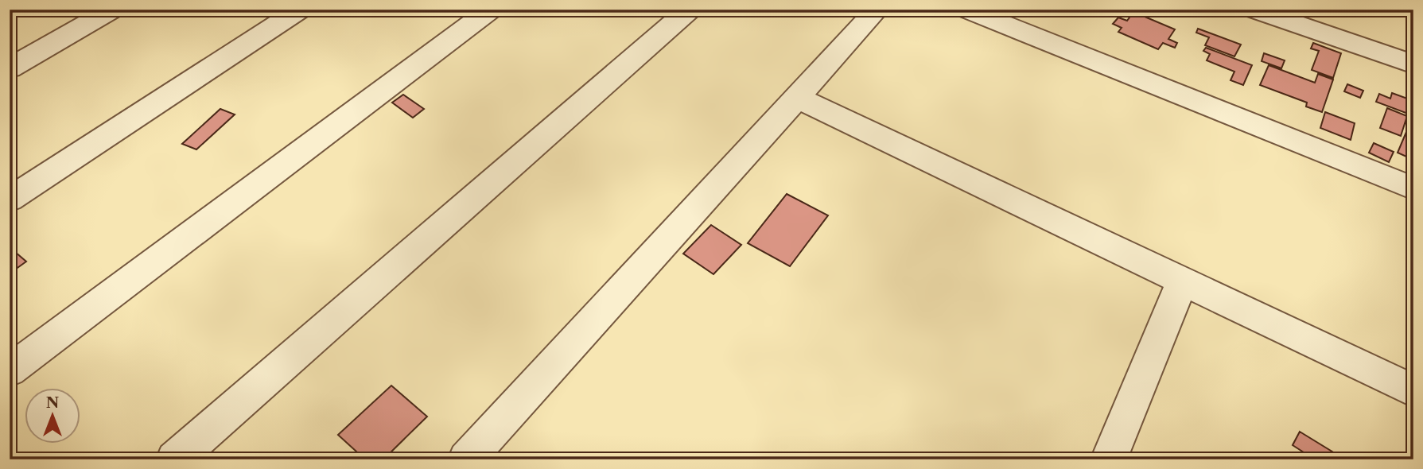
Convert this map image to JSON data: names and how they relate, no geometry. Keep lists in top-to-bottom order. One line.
{"north":"top"}
